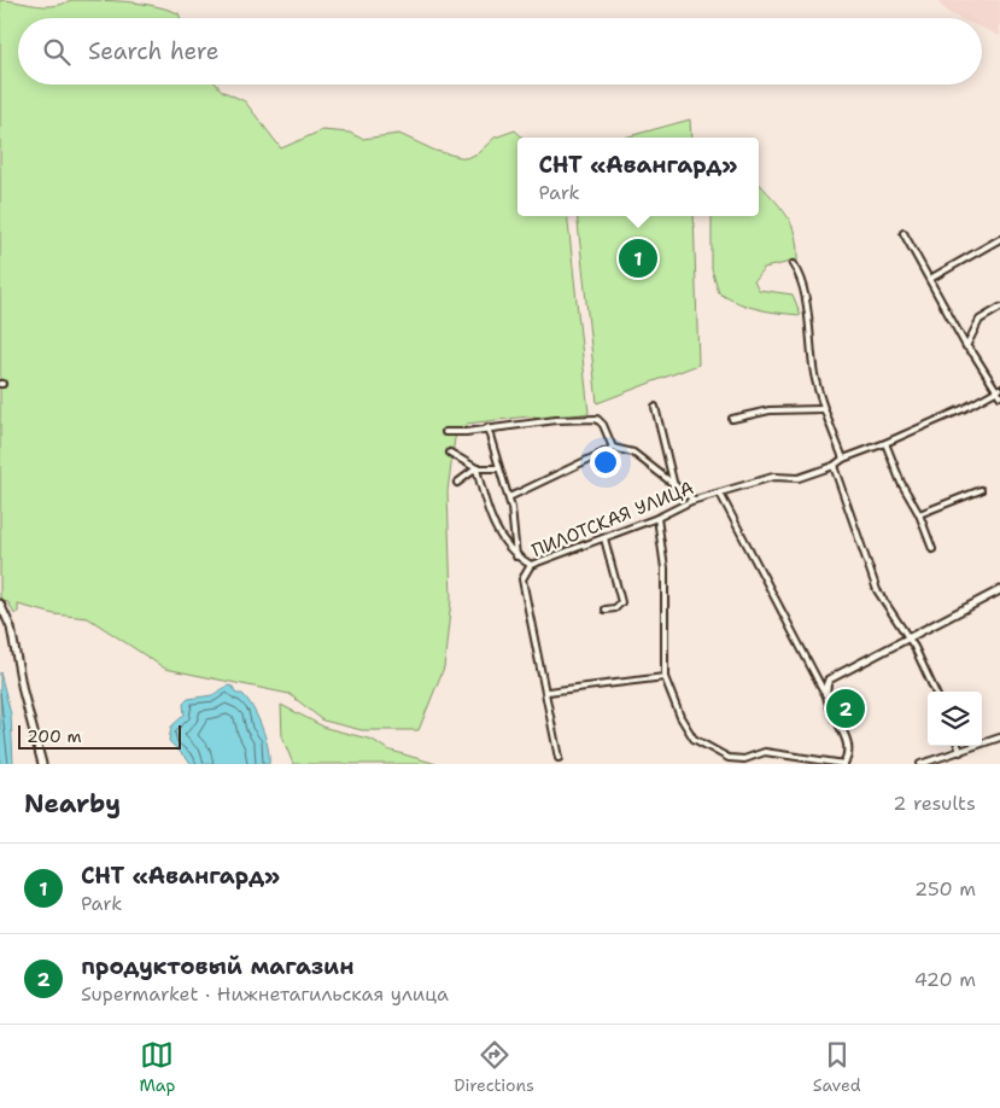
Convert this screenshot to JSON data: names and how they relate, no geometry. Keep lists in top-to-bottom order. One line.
{"streets":{"street":["ПИЛОТСКАЯ УЛИЦА"]},"scale_bar":"200 m","page":{"search":"Search here","popup":["СНТ «Авангард»","Park"],"pins":["1","2"],"scale":"200 m","heading":["Nearby","2 results"],"list":[{"mark":"1","name":"СНТ «Авангард»","note":"Park","value":"250 m"},{"mark":"2","name":"продуктовый магазин","note":"Supermarket · Нижнетагильская улица","value":"420 m"}],"nav":["Map","Directions","Saved"]}}
